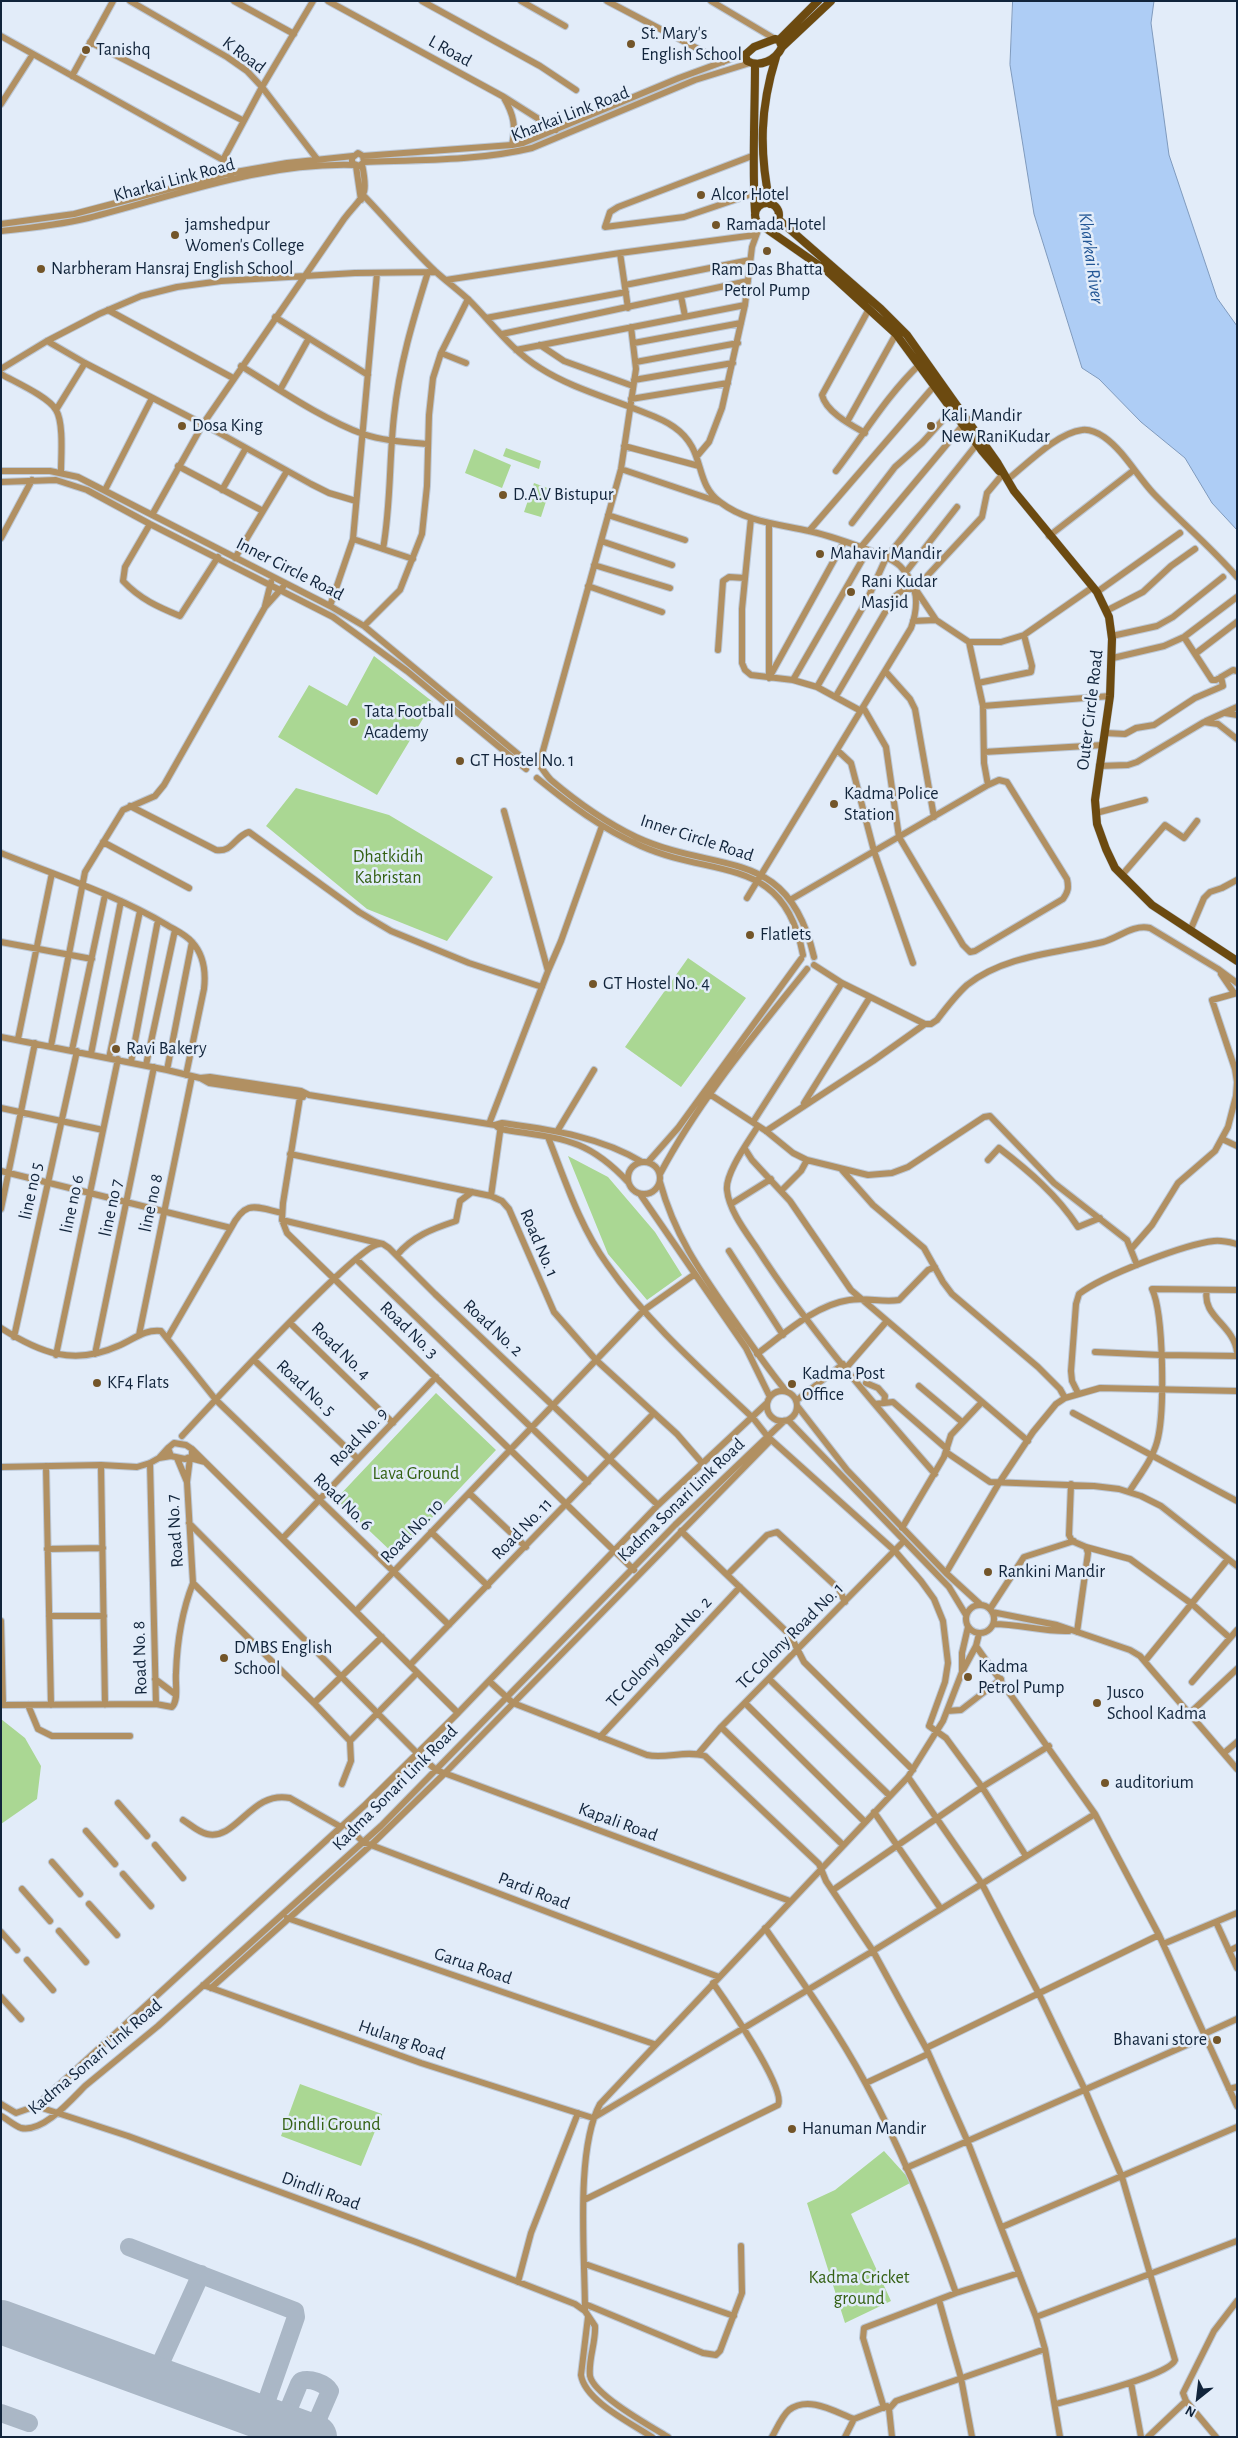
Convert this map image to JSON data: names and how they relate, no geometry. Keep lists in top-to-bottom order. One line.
{"streets":{"main road":["Outer Circle Road"],"street":["L Road","K Road","Kharkai Link Road","Inner Circle Road","line no 5","line no 8","line no 6","line no 7","Road No. 1","Road No. 2","Road No. 3","Road No. 4","Road No. 5","Road No. 9","Kadma Sonari Link Road","Road No. 6","Road No. 11","Road No. 7","Road No. 10","TC Colony Road No. 1","TC Colony Road No. 2","Road No. 8","Kapali Road","Pardi Road","Garua Road","Hulang Road","Dindli Road"]},"crossings":[["K Road","Kharkai Link Road"],["Road No. 1","Kadma Sonari Link Road"],["Road No. 1","Road No. 11"],["Road No. 1","Road No. 10"],["Road No. 2","Road No. 3"],["Road No. 2","Kadma Sonari Link Road"],["Road No. 2","Road No. 11"],["Road No. 2","Road No. 10"],["Road No. 3","Road No. 9"],["Road No. 3","Kadma Sonari Link Road"],["Road No. 3","Road No. 11"],["Road No. 3","Road No. 10"],["Road No. 4","Road No. 9"],["Road No. 5","Road No. 9"],["Road No. 9","Road No. 6"],["Kadma Sonari Link Road","Kapali Road"],["Kadma Sonari Link Road","Pardi Road"],["Kadma Sonari Link Road","Garua Road"],["Kadma Sonari Link Road","Hulang Road"],["Kadma Sonari Link Road","Dindli Road"],["Road No. 6","Road No. 11"],["Road No. 6","Road No. 10"],["Road No. 7","Kapali Road"]],"water":["Kharkai River"],"parks":["Dhatkidih Kabristan","Lava Ground","Dindli Ground","Kadma Cricket ground"],"places":["St. Mary's English School","Tanishq","Alcor Hotel","Ramada Hotel","jamshedpur Women's College","Ram Das Bhatta Petrol Pump","Narbheram Hansraj English School","Dosa King","Kali Mandir New RaniKudar","D.A.V Bistupur","Mahavir Mandir","Rani Kudar Masjid","Tata Football Academy","GT Hostel No. 1","Kadma Police Station","Flatlets","GT Hostel No. 4","Ravi Bakery","KF4 Flats","Kadma Post Office","Rankini Mandir","DMBS English School","Kadma Petrol Pump","Jusco School Kadma","auditorium","Bhavani store","Hanuman Mandir"],"north":"bottom left"}
